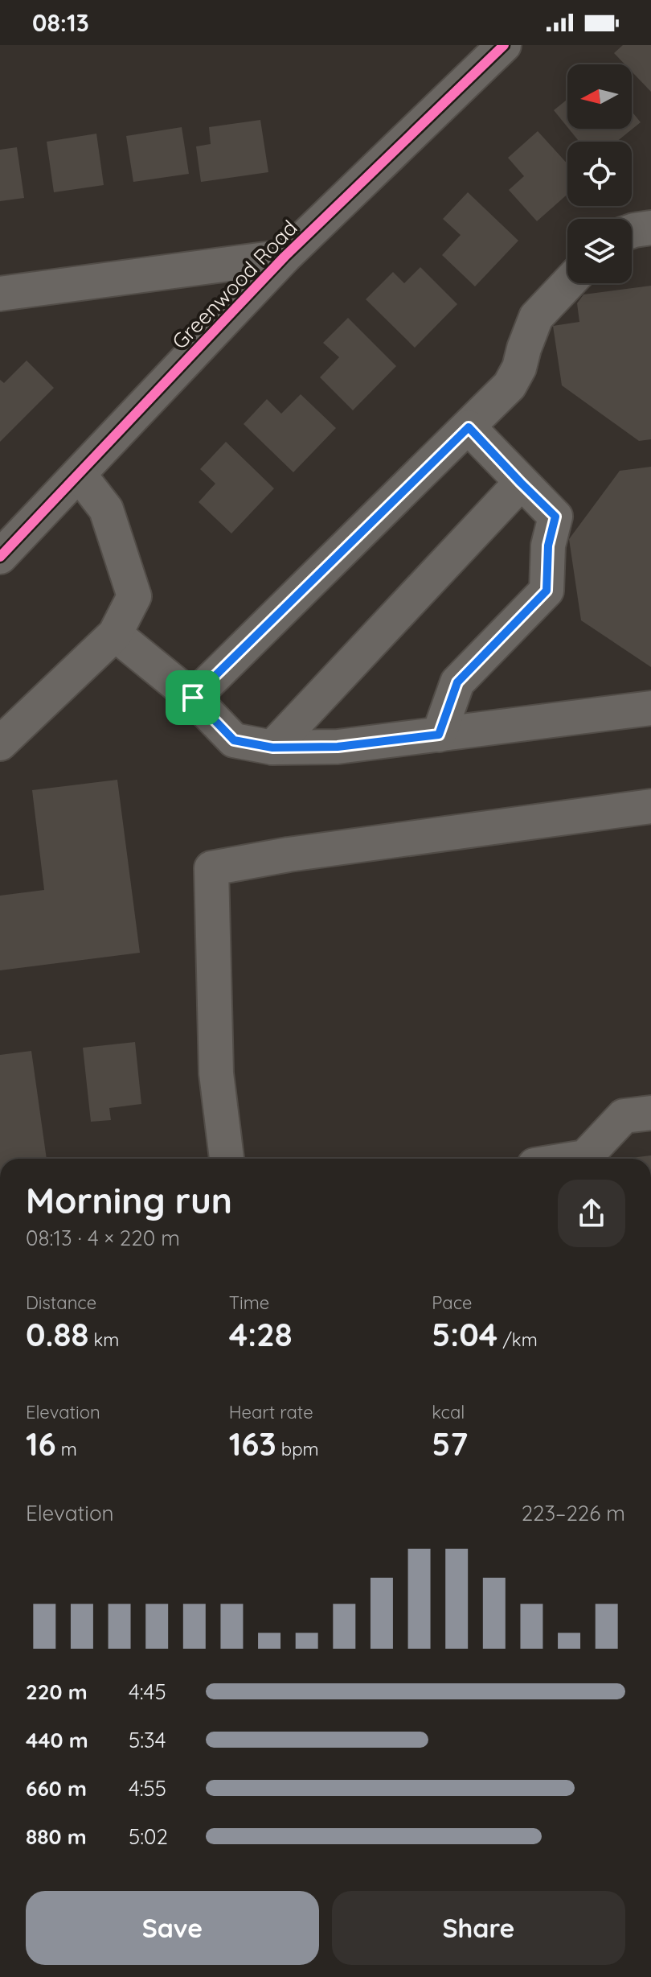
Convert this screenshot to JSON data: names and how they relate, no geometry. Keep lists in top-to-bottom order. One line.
{"streets":{"street":["Greenwood Road"]},"north":"left","page":{"status":"08:13","heading":["Morning run","08:13 · 4 × 220 m"],"stats":[["Distance","0.88 km"],["Time","4:28"],["Pace","5:04 /km"],["Elevation","16 m"],["Heart rate","163 bpm"],["kcal","57"]],"chart":["Elevation","223–226 m"],"list":[{"name":"220 m","note":"4:45"},{"name":"440 m","note":"5:34"},{"name":"660 m","note":"4:55"},{"name":"880 m","note":"5:02"}],"buttons":["Save","Share"]}}
